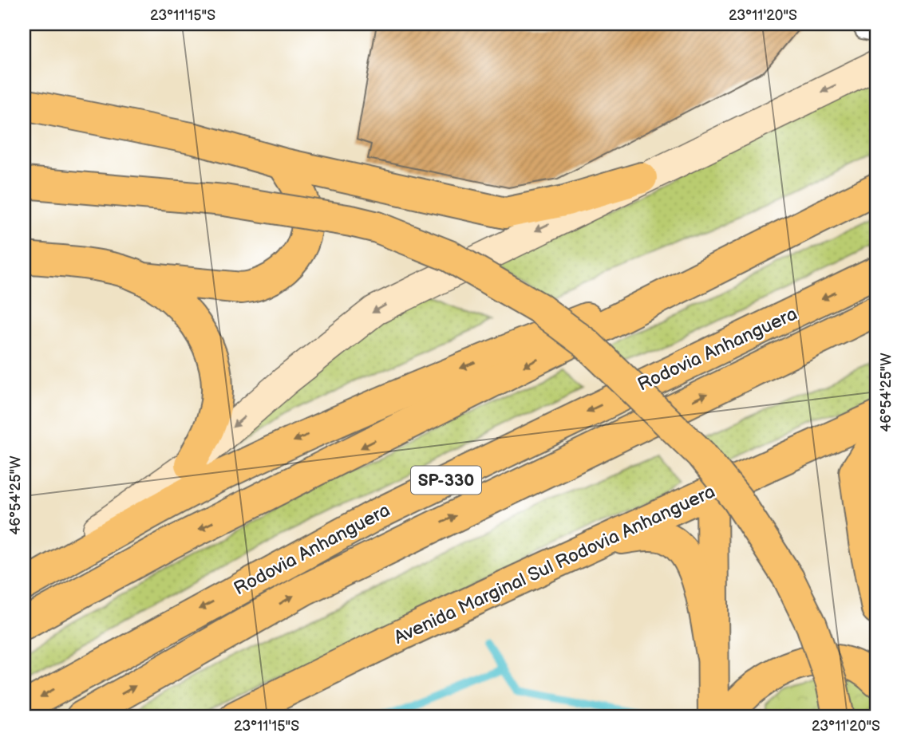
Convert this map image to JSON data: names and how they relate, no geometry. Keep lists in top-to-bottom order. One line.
{"streets":{"main road":["Rodovia Anhanguera","SP-330","Avenida Marginal Sul Rodovia Anhanguera"]},"coordinates":["23°11'15\"S","23°11'20\"S","46°54'25\"W"]}
